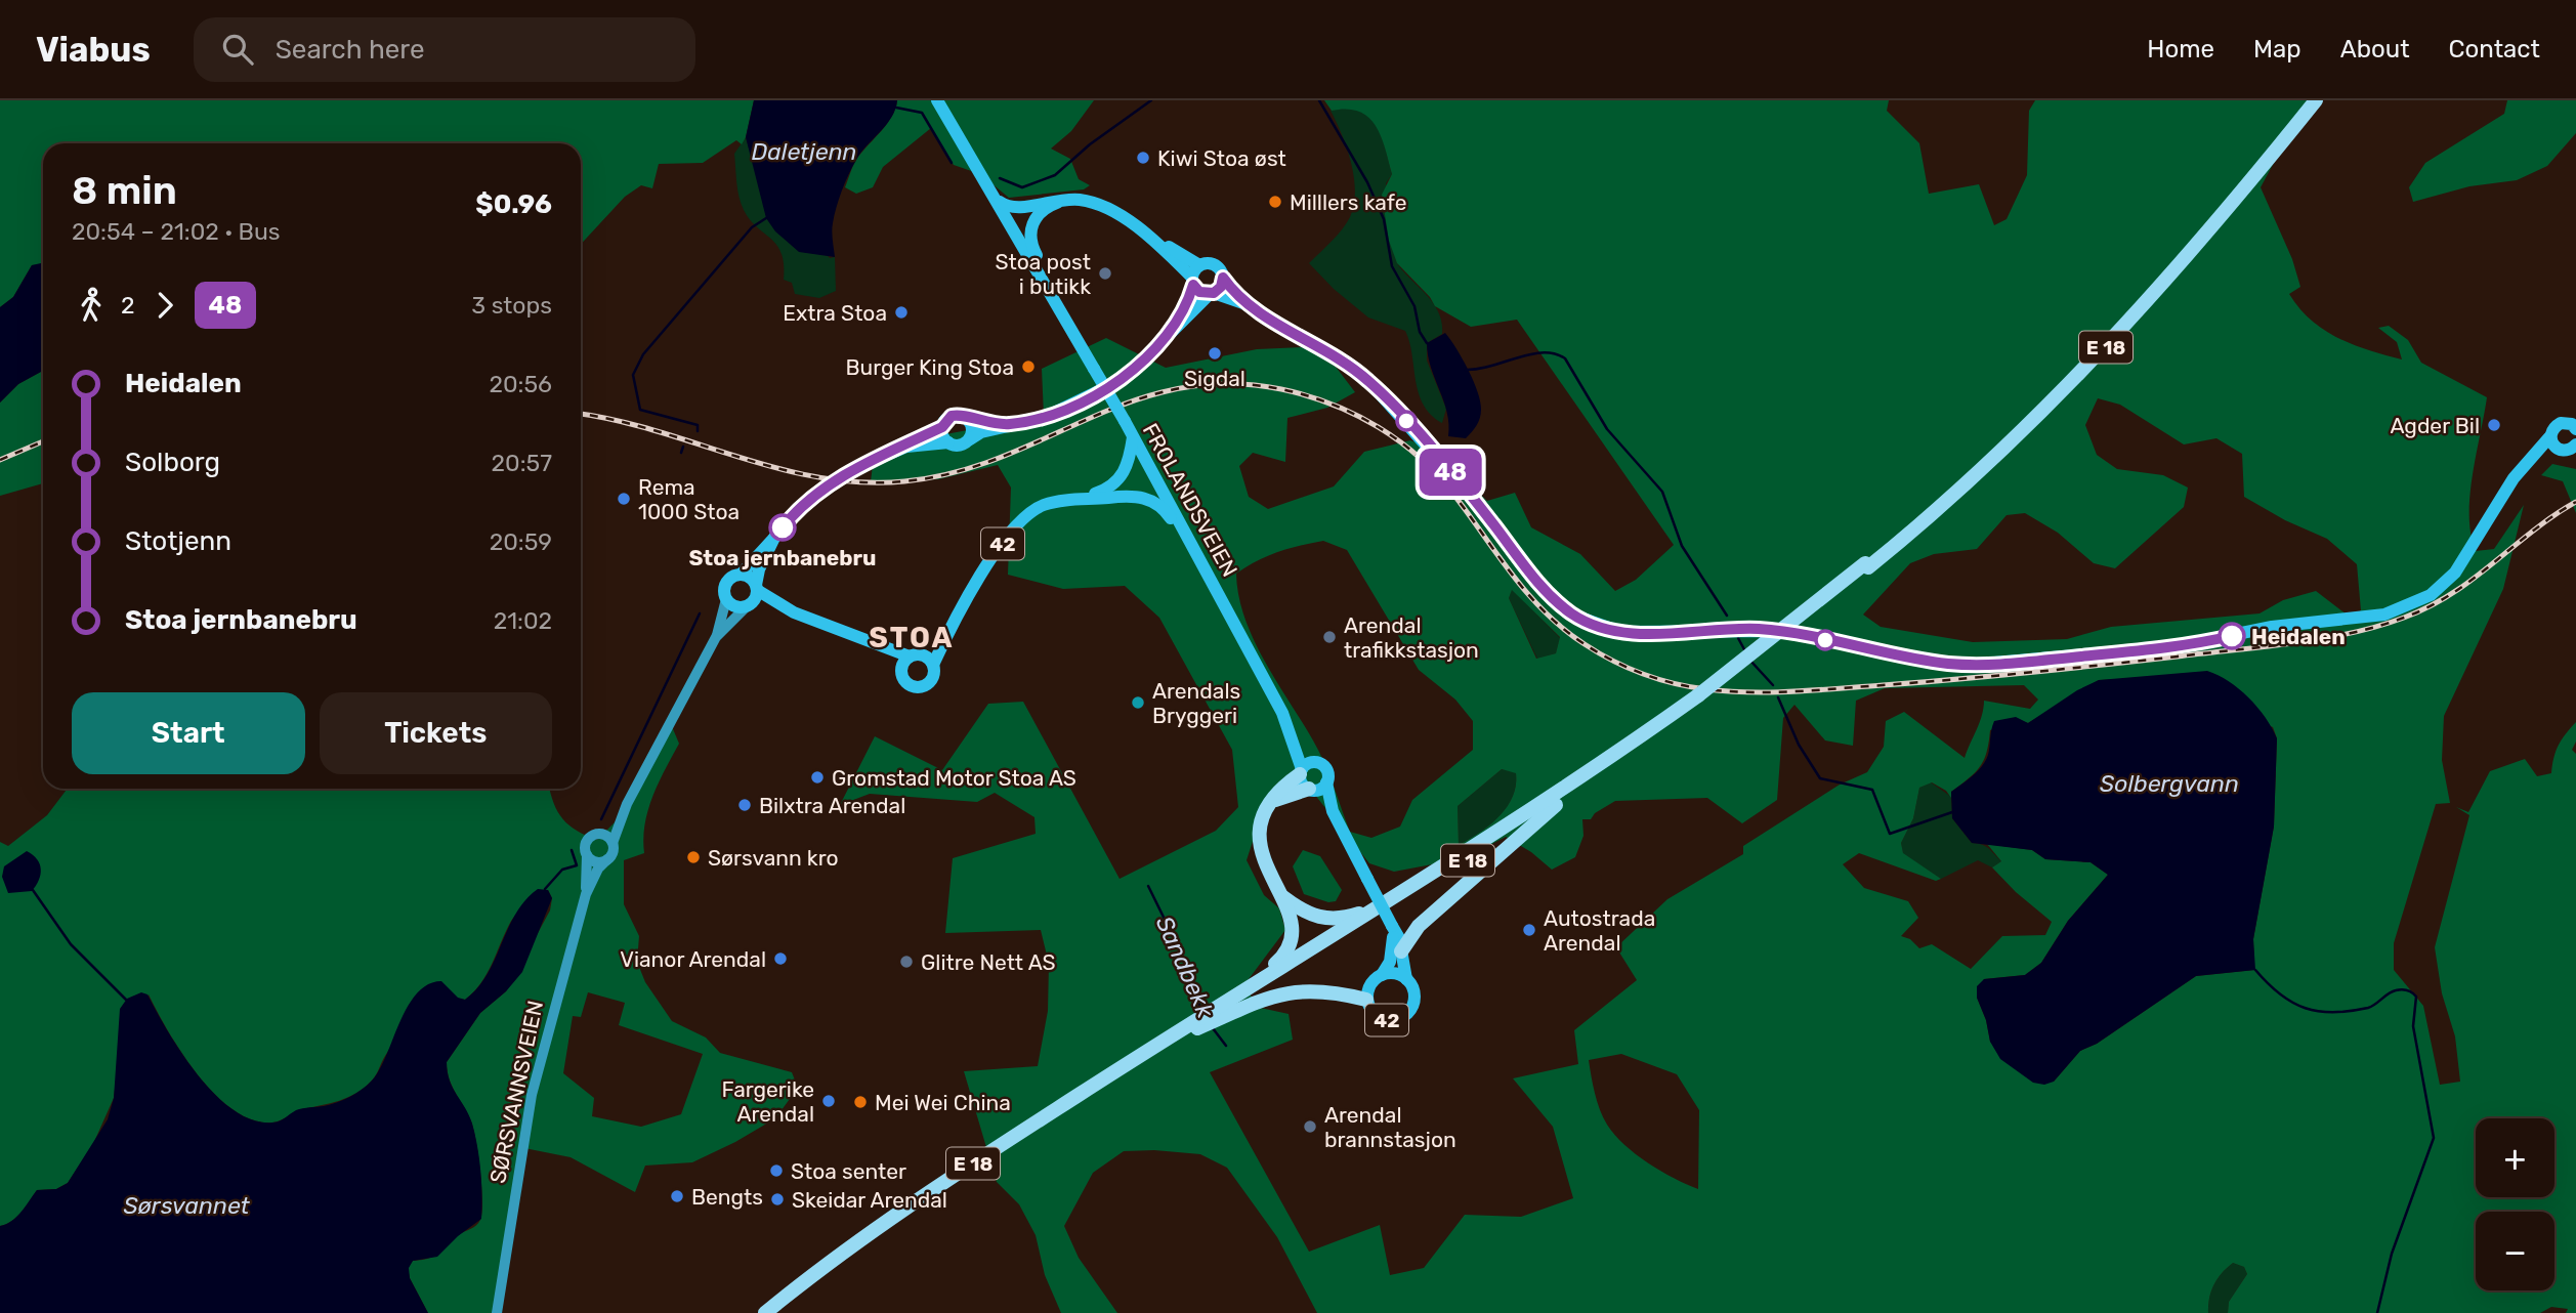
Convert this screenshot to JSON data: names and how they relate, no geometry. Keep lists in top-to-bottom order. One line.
{"streets":{"highway":["E 18"],"main road":["FROLANDSVEIEN","42","SØRSVANNSVEIEN"]},"crossings":[["E 18","FROLANDSVEIEN"],["E 18","42"],["FROLANDSVEIEN","42"]],"districts":["STOA"],"water":["Daletjenn","Solbergvann","Sandbekk","Sørsvannet"],"places":["Kiwi Stoa øst","Milllers kafe","Stoa post i butikk","Extra Stoa","Sigdal","Burger King Stoa","Agder Bil","Rema 1000 Stoa","Stoa jernbanebru","Heidalen","Arendal trafikkstasjon","Arendals Bryggeri","Gromstad Motor Stoa AS","Bilxtra Arendal","Sørsvann kro","Autostrada Arendal","Vianor Arendal","Glitre Nett AS","Fargerike Arendal","Mei Wei China","Arendal brannstasjon","Stoa senter","Bengts","Skeidar Arendal"],"lines":["bus line 48"],"page":{"header":"Viabus","search":"Search here","nav":["Home","Map","About","Contact"],"on_map":"48","heading":["8 min","20:54 – 21:02 · Bus","$0.96"],"legs":["2","48","3 stops"],"list":[{"name":"Heidalen","value":"20:56"},{"name":"Solborg","value":"20:57"},{"name":"Stotjenn","value":"20:59"},{"name":"Stoa jernbanebru","value":"21:02"}],"buttons":["Start","Tickets"],"map_buttons":["+","−"]}}
